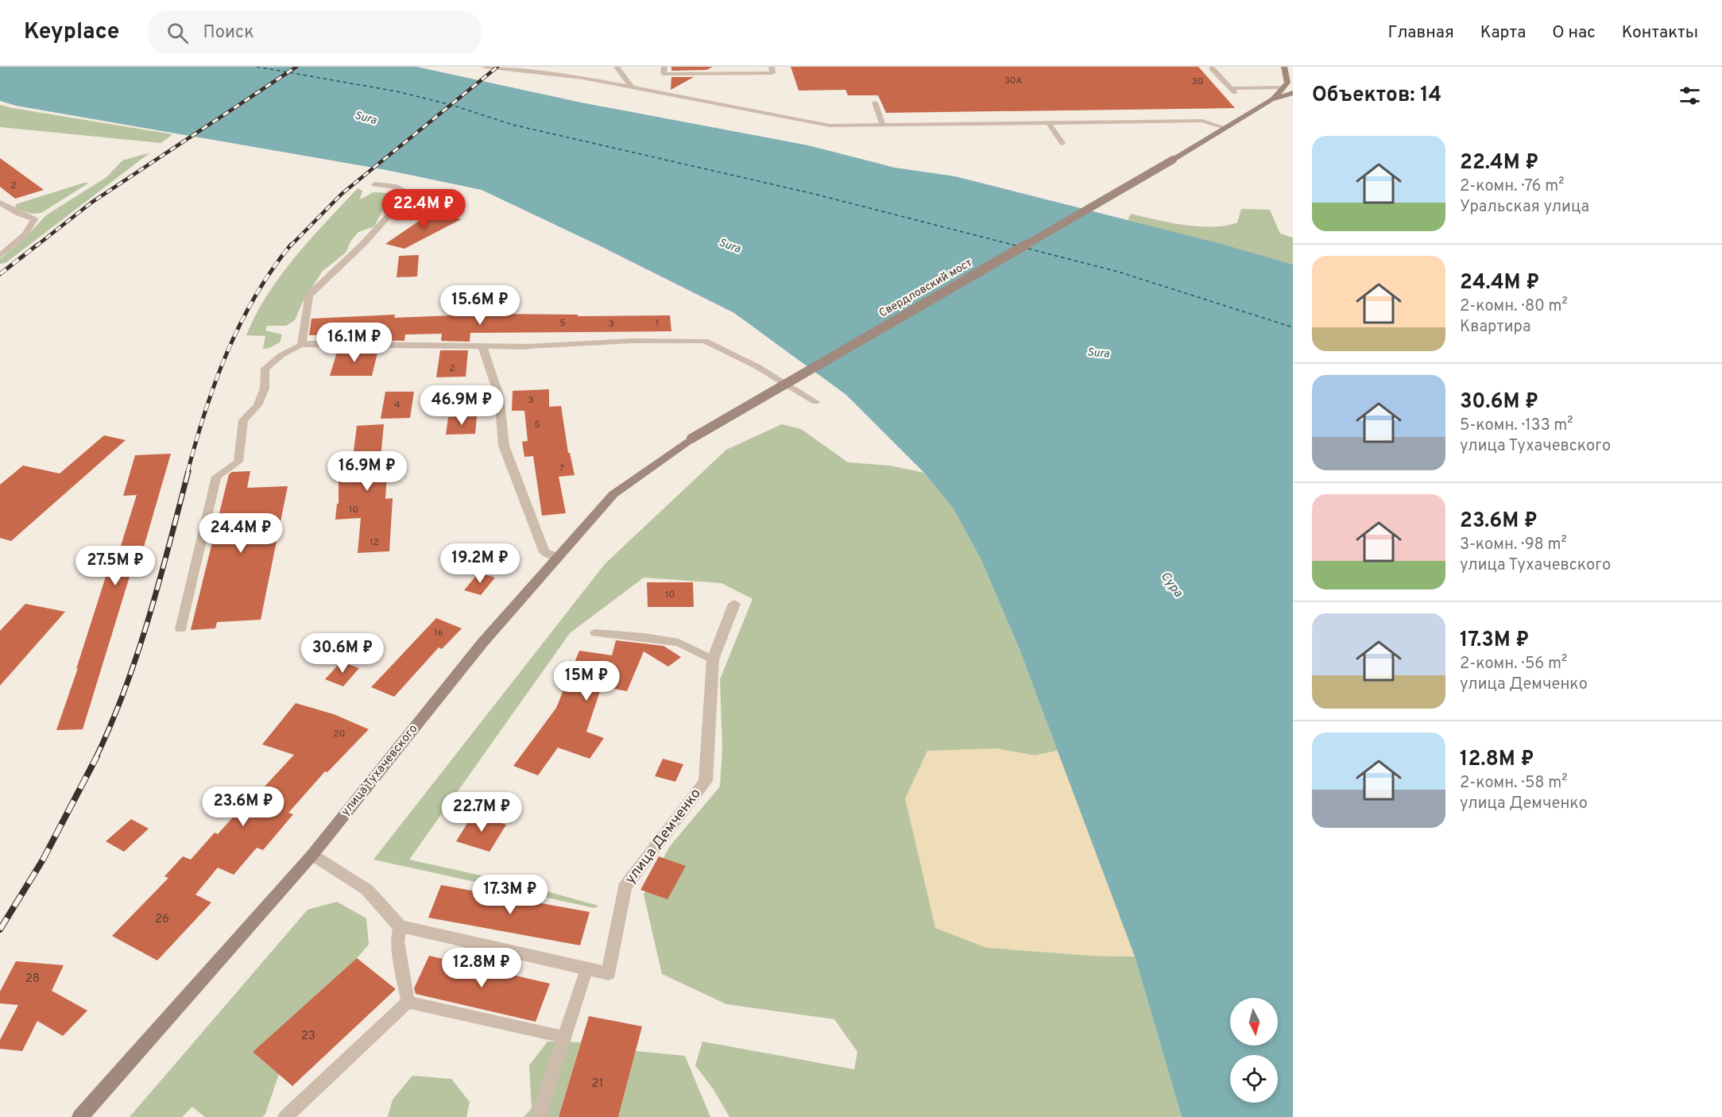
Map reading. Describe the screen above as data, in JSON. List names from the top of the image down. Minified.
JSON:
{"streets":{"main road":["Свердловский мост","улица Тухачевского"],"street":["улица Демченко"]},"crossings":[["Свердловский мост","улица Тухачевского"]],"water":["Sura","Сура"],"house_numbers":["30А","30","2","5","1","3","2","3","4","5","7","10","12","10","16","20","26","28","23","21"],"north":"bottom","page":{"header":"Keyplace","search":"Поиск","nav":["Главная","Карта","О нас","Контакты"],"heading":"Объектов: 14","list":[{"name":"22.4M ₽","note":"2-комн. · 76 m² · Уральская улица"},{"name":"24.4M ₽","note":"2-комн. · 80 m² · Квартира"},{"name":"30.6M ₽","note":"5-комн. · 133 m² · улица Тухачевского"},{"name":"23.6M ₽","note":"3-комн. · 98 m² · улица Тухачевского"},{"name":"17.3M ₽","note":"2-комн. · 56 m² · улица Демченко"},{"name":"12.8M ₽","note":"2-комн. · 58 m² · улица Демченко"}],"price":["22.4M ₽","15.6M ₽","16.1M ₽","46.9M ₽","16.9M ₽","24.4M ₽","19.2M ₽","27.5M ₽","30.6M ₽","15M ₽","23.6M ₽","22.7M ₽","17.3M ₽","12.8M ₽"]}}
